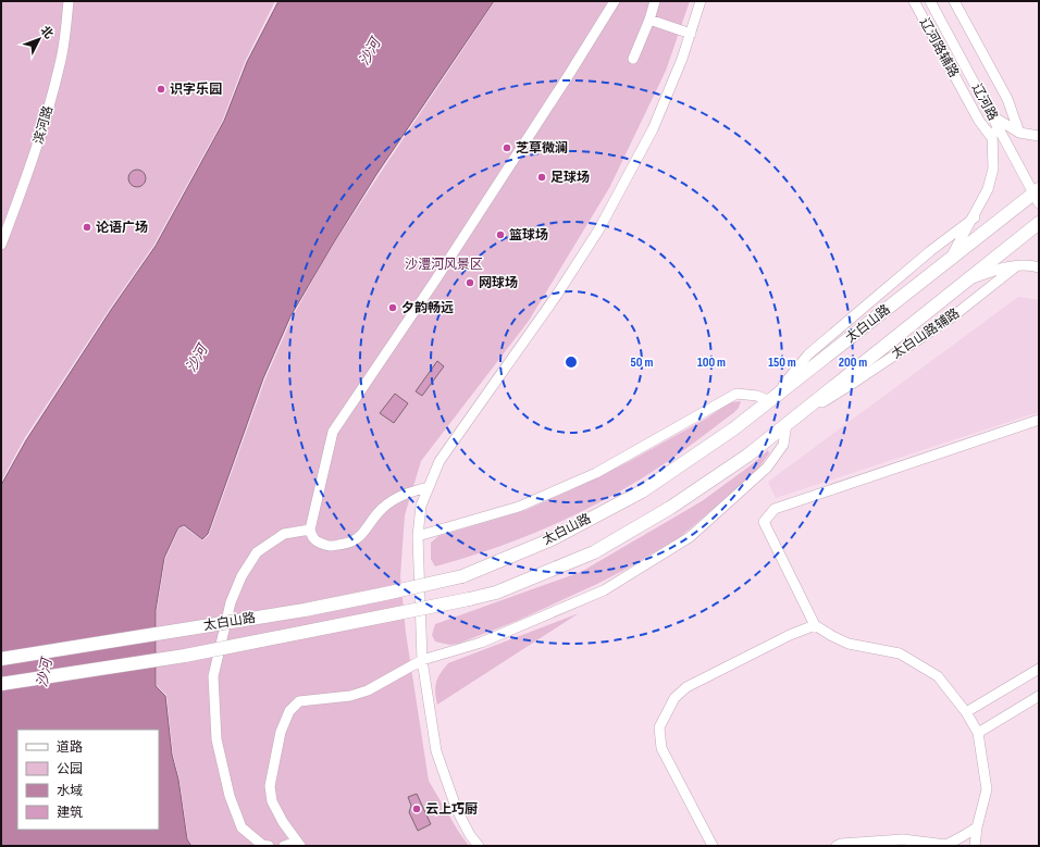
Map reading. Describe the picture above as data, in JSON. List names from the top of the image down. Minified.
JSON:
{"streets":{"main road":["太白山路"],"street":["辽河路辅路","辽河路","滨河路","太白山路辅路"]},"crossings":[["辽河路","太白山路"],["太白山路","太白山路辅路"]],"water":["沙河"],"parks":["沙澧河风景区"],"places":["识字乐园","芝草微澜","足球场","论语广场","篮球场","网球场","夕韵畅远","云上巧厨"],"legend":["道路","公园","水域","建筑"],"north":"top right","rings":["50 m","100 m","150 m","200 m"]}
